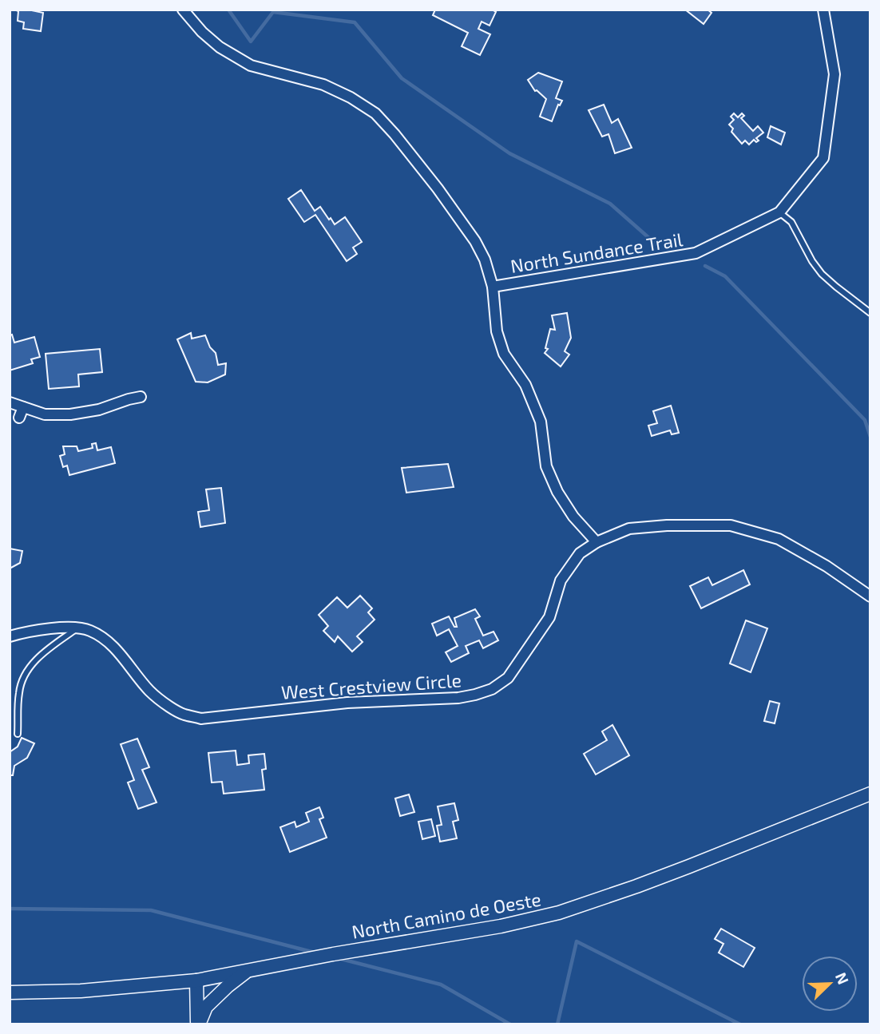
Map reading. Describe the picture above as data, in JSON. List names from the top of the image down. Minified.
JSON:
{"streets":{"street":["North Sundance Trail","West Crestview Circle","North Camino de Oeste"]},"north":"top right"}
